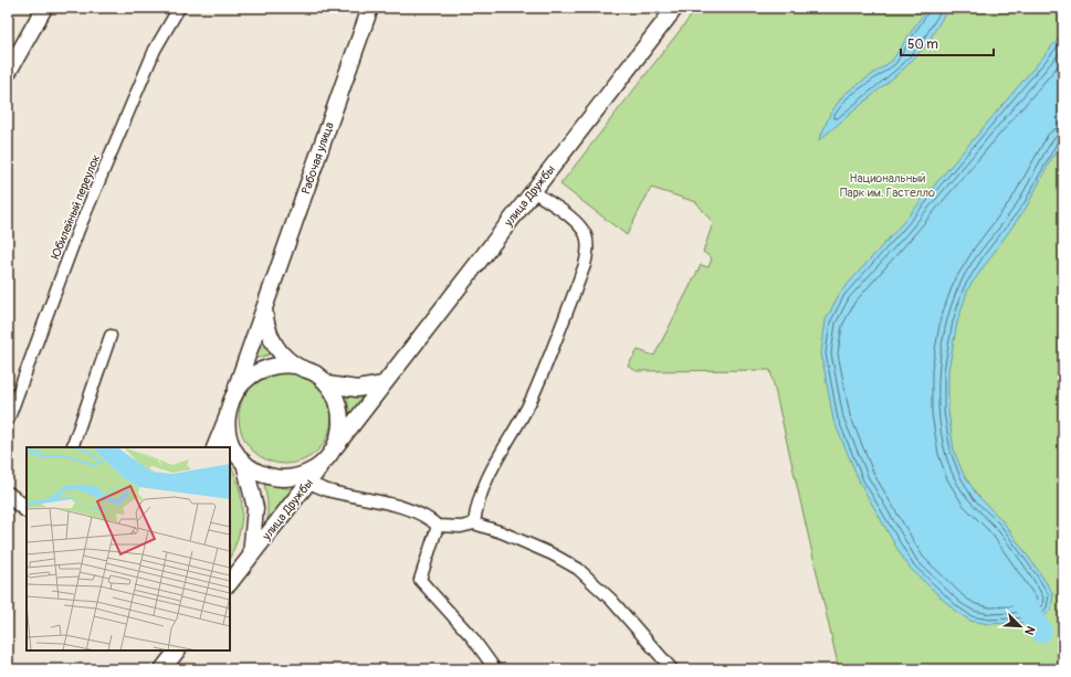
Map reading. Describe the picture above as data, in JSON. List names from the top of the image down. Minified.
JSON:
{"streets":{"main road":["Рабочая улица","улица Дружбы"],"street":["Юбилейный переулок"]},"crossings":[["Рабочая улица","улица Дружбы"]],"parks":["Национальный Парк им. Гастелло"],"scale_bar":"50 m","north":"bottom right"}
